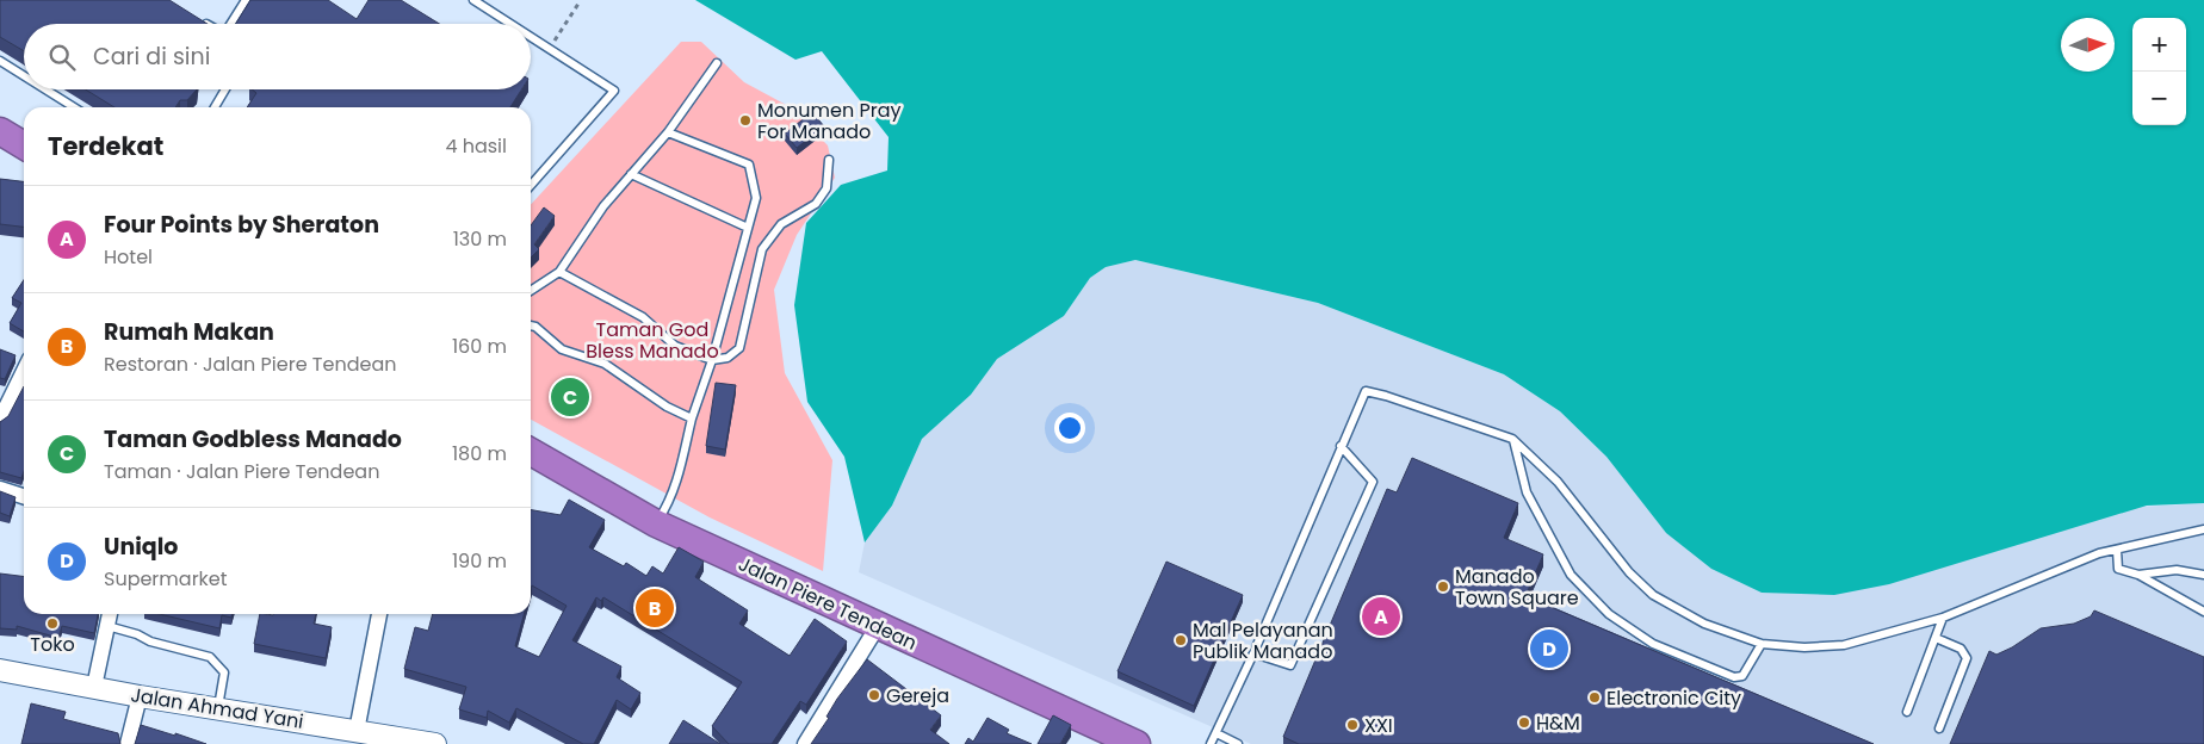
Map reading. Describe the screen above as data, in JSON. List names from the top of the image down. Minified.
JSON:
{"streets":{"highway":["Jalan Piere Tendean"],"main road":["Jalan Ahmad Yani"]},"parks":["Taman God Bless Manado"],"places":["Monumen Pray For Manado","Manado Town Square","Toko","Mal Pelayanan Publik Manado","Gereja","Electronic City","H&M","XXI"],"north":"right","page":{"map_buttons":["+","−"],"search":"Cari di sini","heading":["Terdekat","4 hasil"],"list":[{"mark":"A","name":"Four Points by Sheraton","note":"Hotel","value":"130 m"},{"mark":"B","name":"Rumah Makan","note":"Restoran · Jalan Piere Tendean","value":"160 m"},{"mark":"C","name":"Taman Godbless Manado","note":"Taman · Jalan Piere Tendean","value":"180 m"},{"mark":"D","name":"Uniqlo","note":"Supermarket","value":"190 m"}],"pins":["C","B","A","D"]}}
